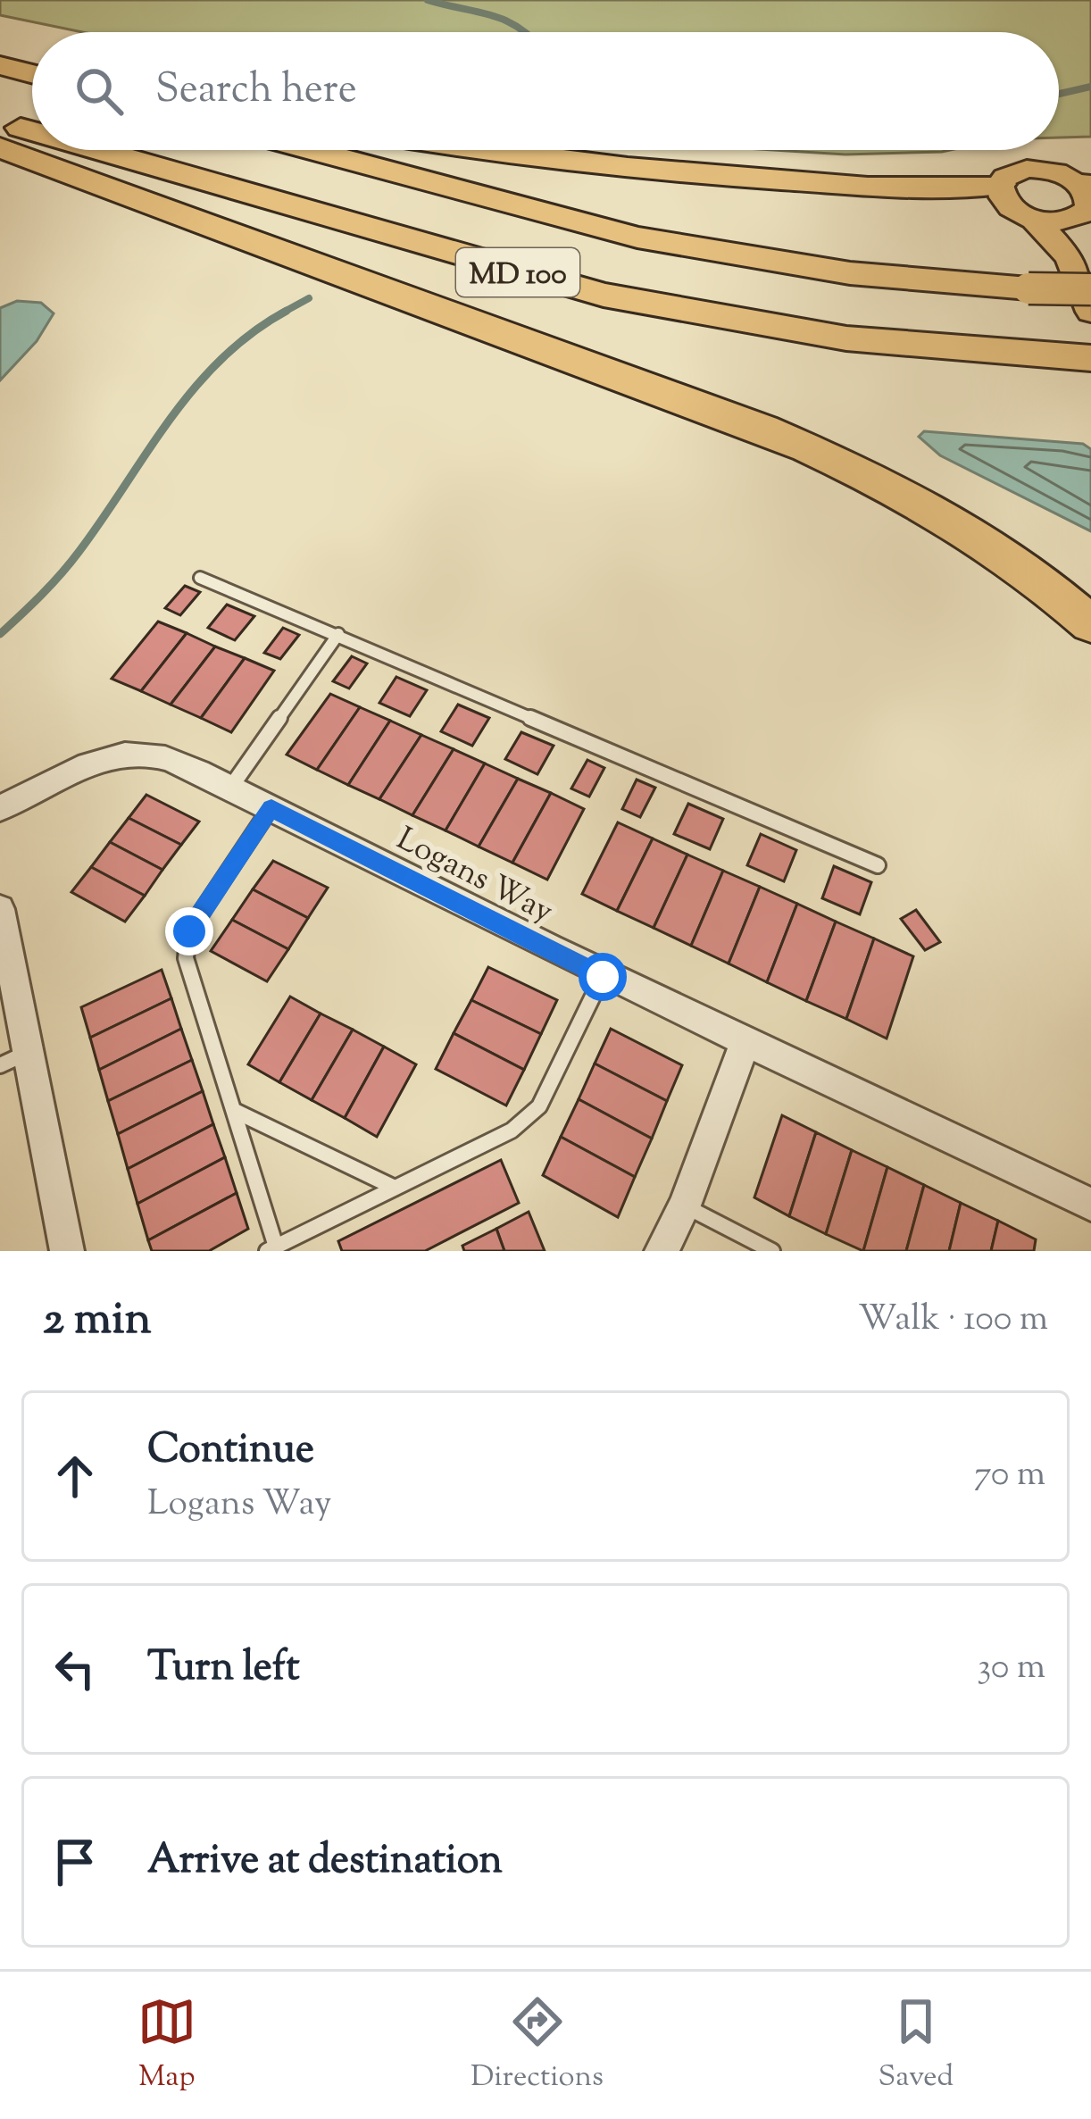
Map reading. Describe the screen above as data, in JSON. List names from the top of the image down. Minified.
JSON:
{"streets":{"highway":["MD 100"],"street":["Logans Way"]},"page":{"search":"Search here","heading":["2 min","Walk · 100 m"],"list":[["Continue","Logans Way","70 m"],["Turn left","30 m"],"Arrive at destination"],"nav":["Map","Directions","Saved"]}}
